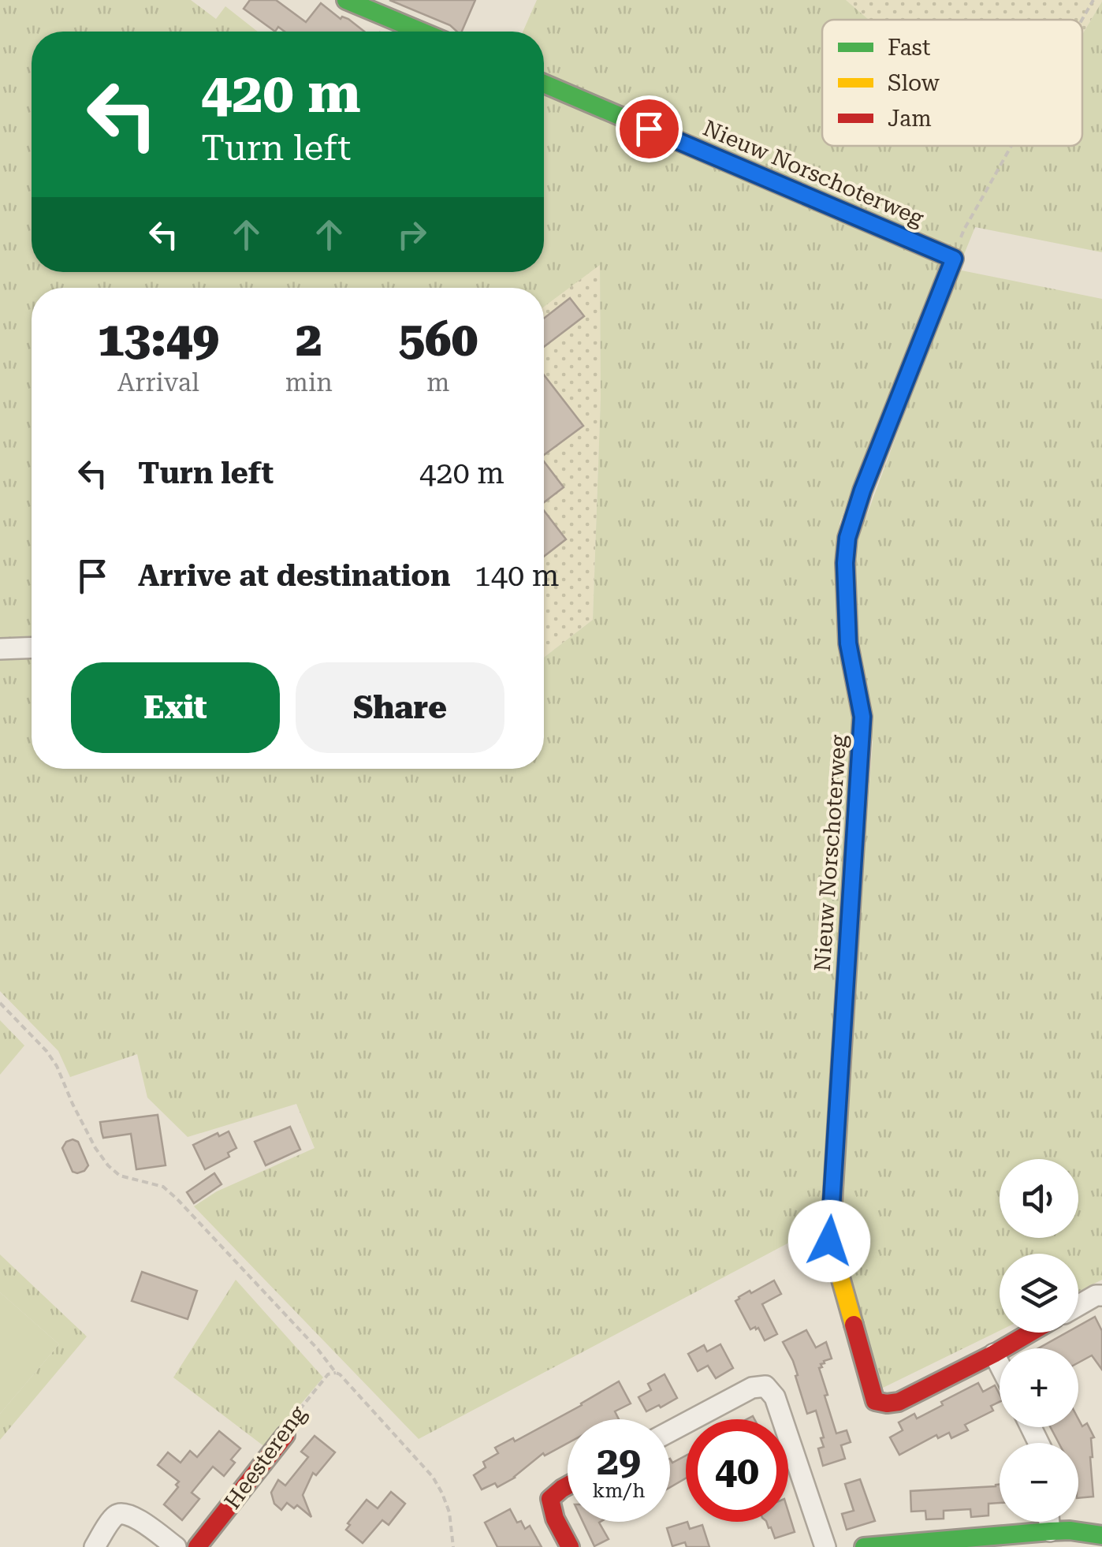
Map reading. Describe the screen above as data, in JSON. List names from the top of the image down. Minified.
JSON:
{"streets":{"street":["Nieuw Norschoterweg","Heestereng"]},"legend":["Fast","Slow","Jam"],"page":{"turn":["420 m","Turn left"],"eta":["13:49","Arrival","2","min","560","m"],"list":[{"name":"Turn left","value":"420 m"},{"name":"Arrive at destination","value":"140 m"}],"buttons":["Exit","Share"],"map_buttons":["+","−"],"speed":"29 km/h","limit":"40"}}
